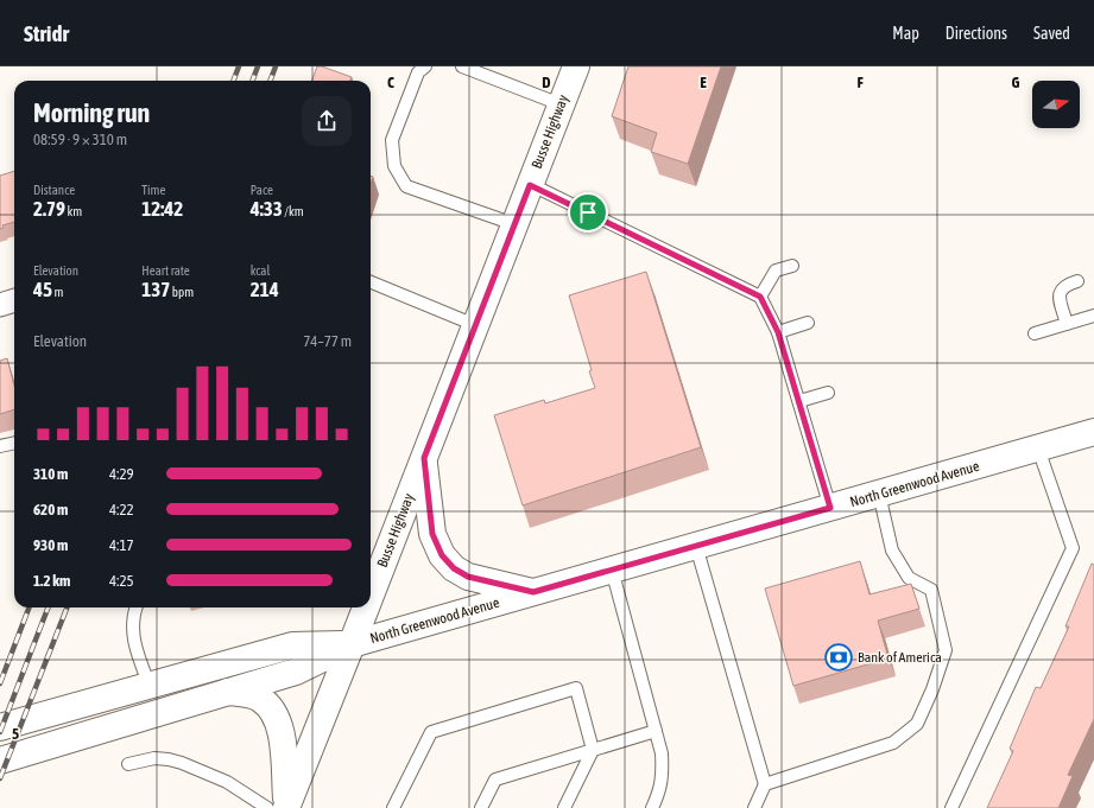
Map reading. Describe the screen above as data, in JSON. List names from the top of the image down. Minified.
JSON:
{"streets":{"street":["Busse Highway","North Greenwood Avenue"]},"crossings":[["Busse Highway","North Greenwood Avenue"]],"places":{"bank":["Bank of America"]},"north":"right","page":{"header":"Stridr","nav":["Map","Directions","Saved"],"heading":["Morning run","08:59 · 9 × 310 m"],"stats":[["Distance","2.79 km"],["Time","12:42"],["Pace","4:33 /km"],["Elevation","45 m"],["Heart rate","137 bpm"],["kcal","214"]],"chart":["Elevation","74–77 m"],"list":[{"name":"310 m","note":"4:29"},{"name":"620 m","note":"4:22"},{"name":"930 m","note":"4:17"},{"name":"1.2 km","note":"4:25"}]},"grid":{"columns":["C","D","E","F","G"],"rows":["5"]}}
